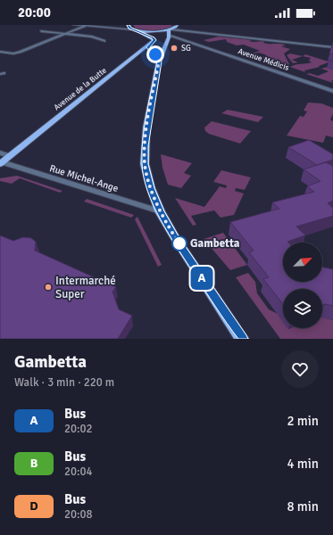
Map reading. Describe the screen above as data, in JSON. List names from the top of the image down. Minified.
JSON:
{"streets":{"main road":["Avenue de la Butte"],"street":["Avenue Médicis","Rue Michel-Ange"]},"crossings":[["Avenue de la Butte","Rue Michel-Ange"]],"places":["SG","Gambetta","Intermarché Super"],"lines":["bus line A"],"north":"top right","page":{"status":"20:00","on_map":"A","heading":["Gambetta","Walk · 3 min · 220 m"],"list":[{"mark":"A","name":"Bus","note":"20:02","value":"2 min"},{"mark":"B","name":"Bus","note":"20:04","value":"4 min"},{"mark":"D","name":"Bus","note":"20:08","value":"8 min"}]}}
